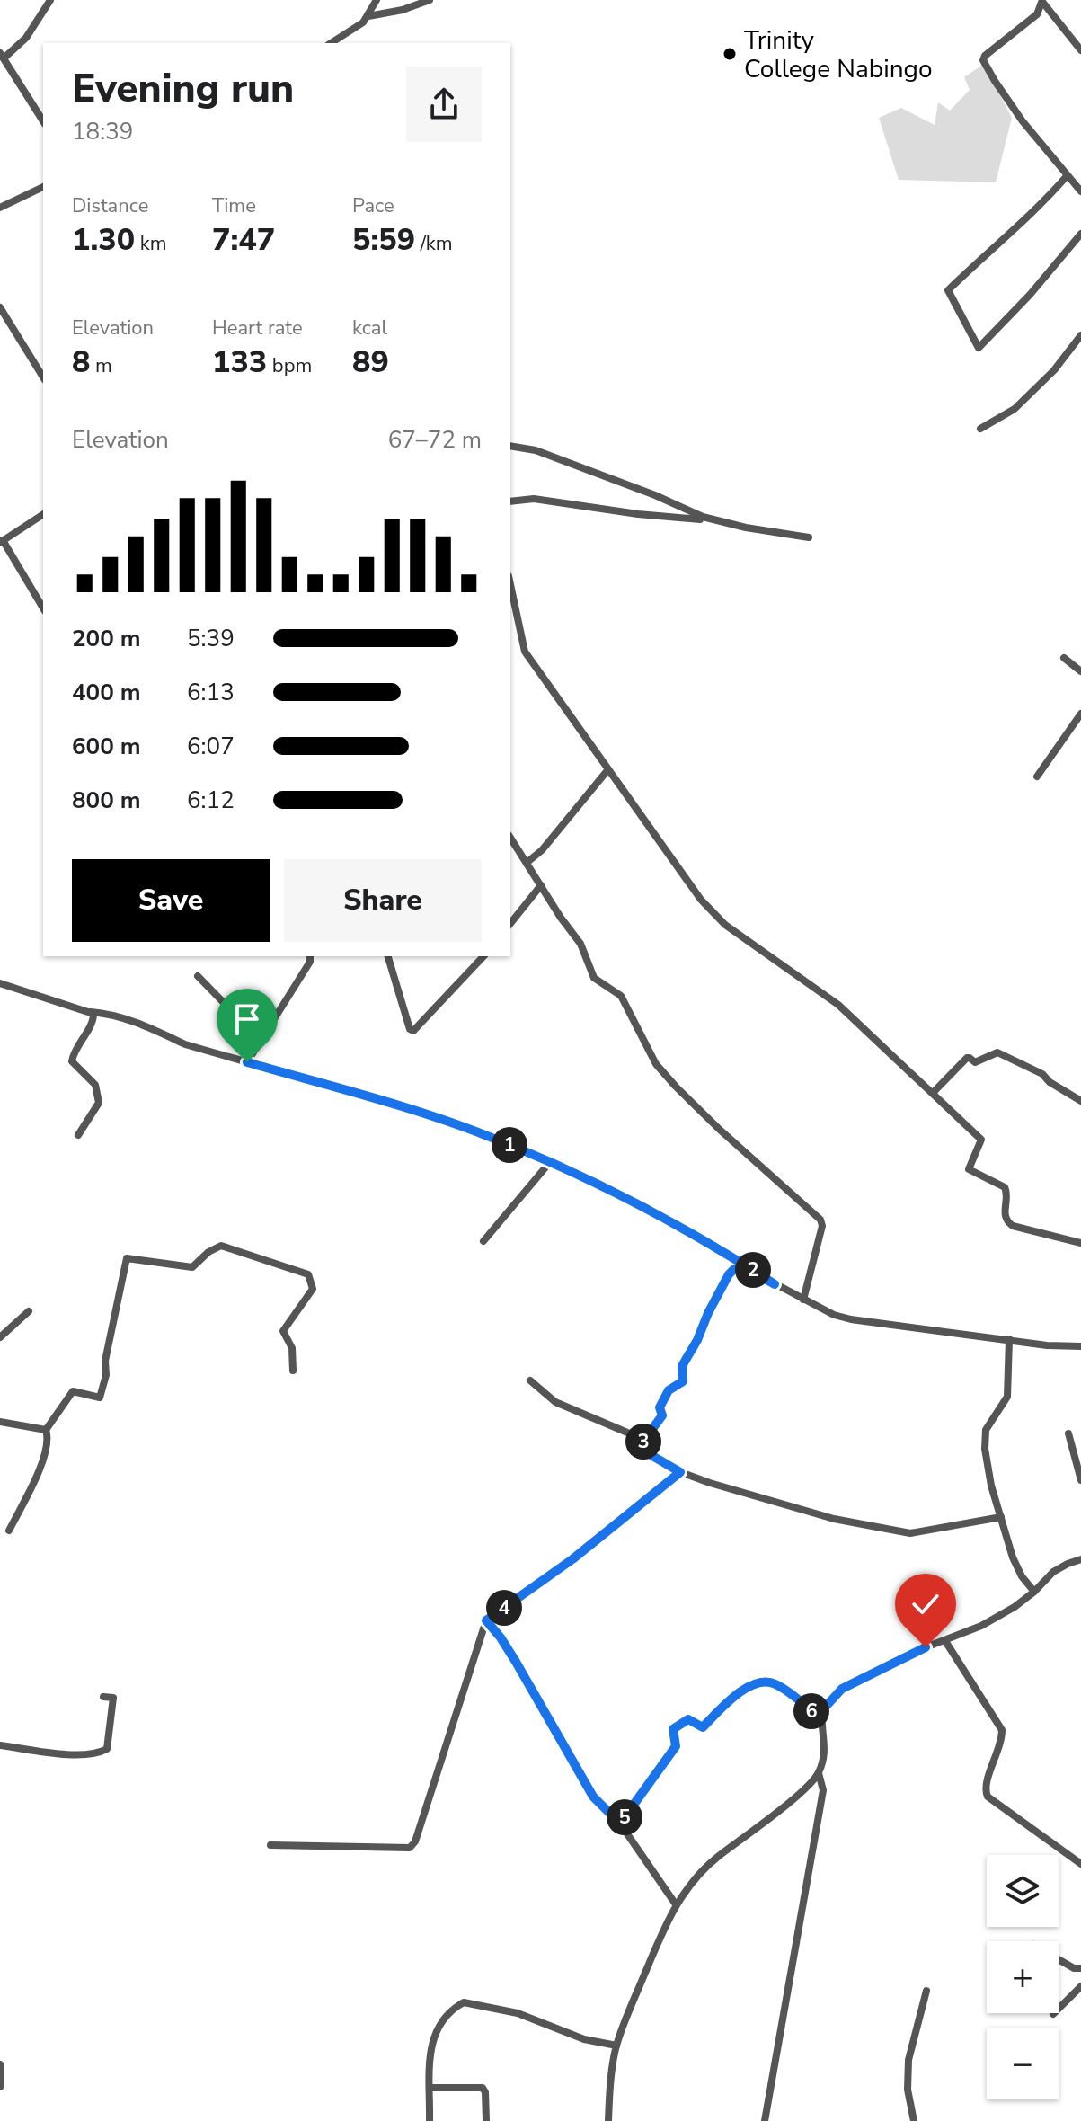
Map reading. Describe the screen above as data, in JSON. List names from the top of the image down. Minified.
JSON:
{"places":["Trinity College Nabingo"],"page":{"heading":["Evening run","18:39"],"stats":[["Distance","1.30 km"],["Time","7:47"],["Pace","5:59 /km"],["Elevation","8 m"],["Heart rate","133 bpm"],["kcal","89"]],"chart":["Elevation","67–72 m"],"list":[{"name":"200 m","note":"5:39"},{"name":"400 m","note":"6:13"},{"name":"600 m","note":"6:07"},{"name":"800 m","note":"6:12"}],"buttons":["Save","Share"],"pins":["1","2","3","4","6","5"],"map_buttons":["+","−"]}}
